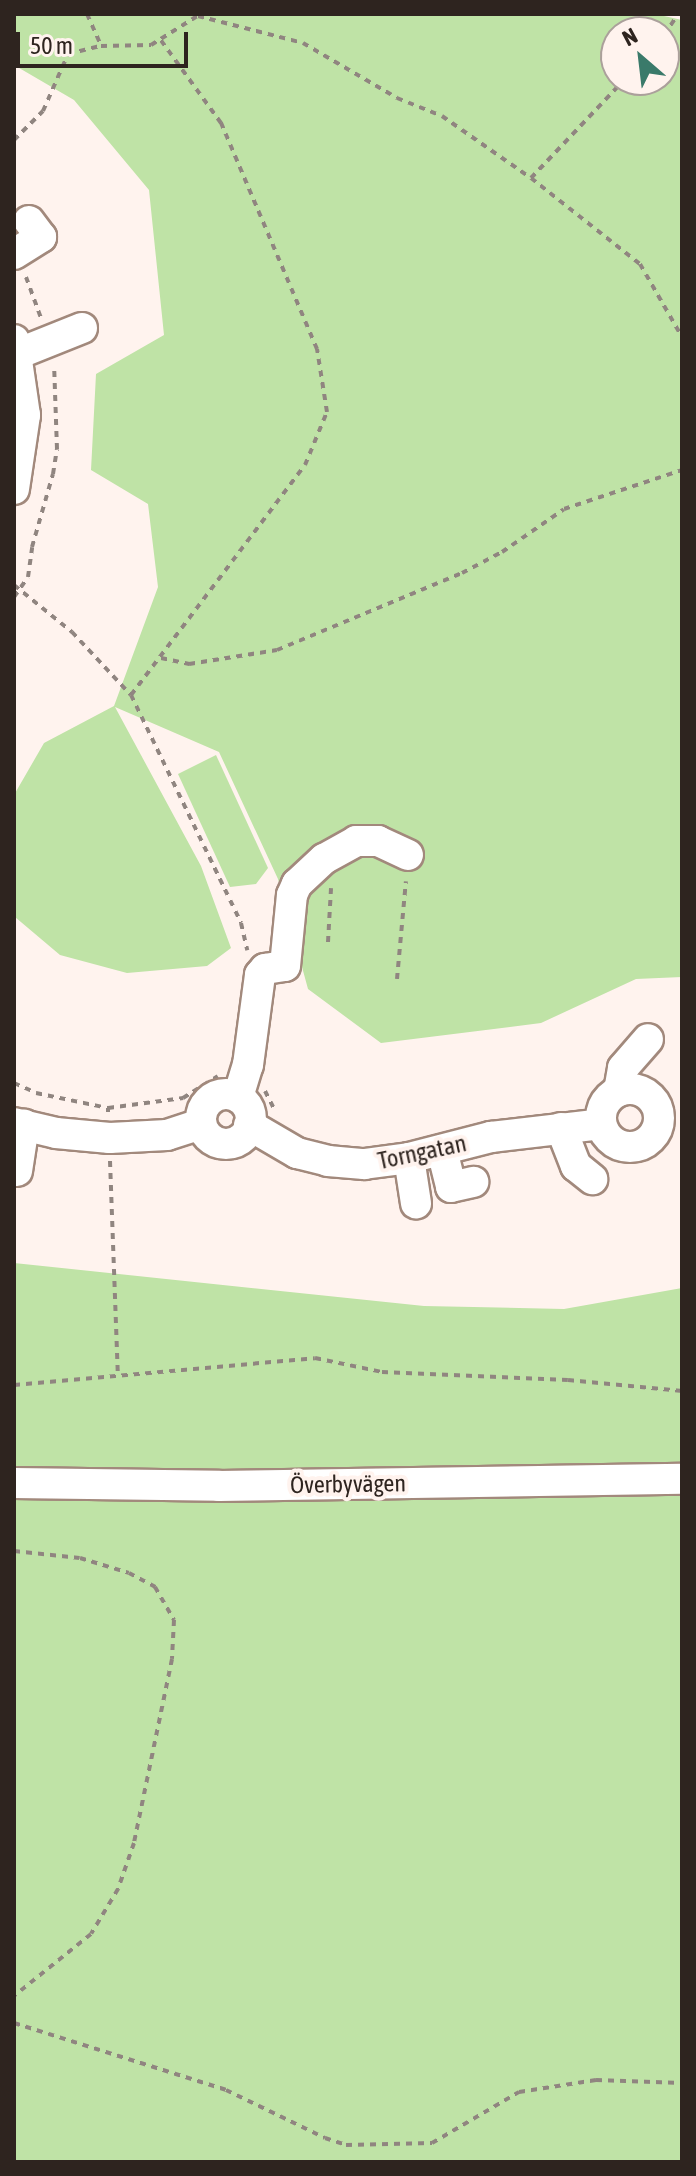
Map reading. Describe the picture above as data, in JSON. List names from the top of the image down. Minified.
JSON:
{"streets":{"street":["Torngatan","Överbyvägen"]},"scale_bar":"50 m","north":"top left"}
